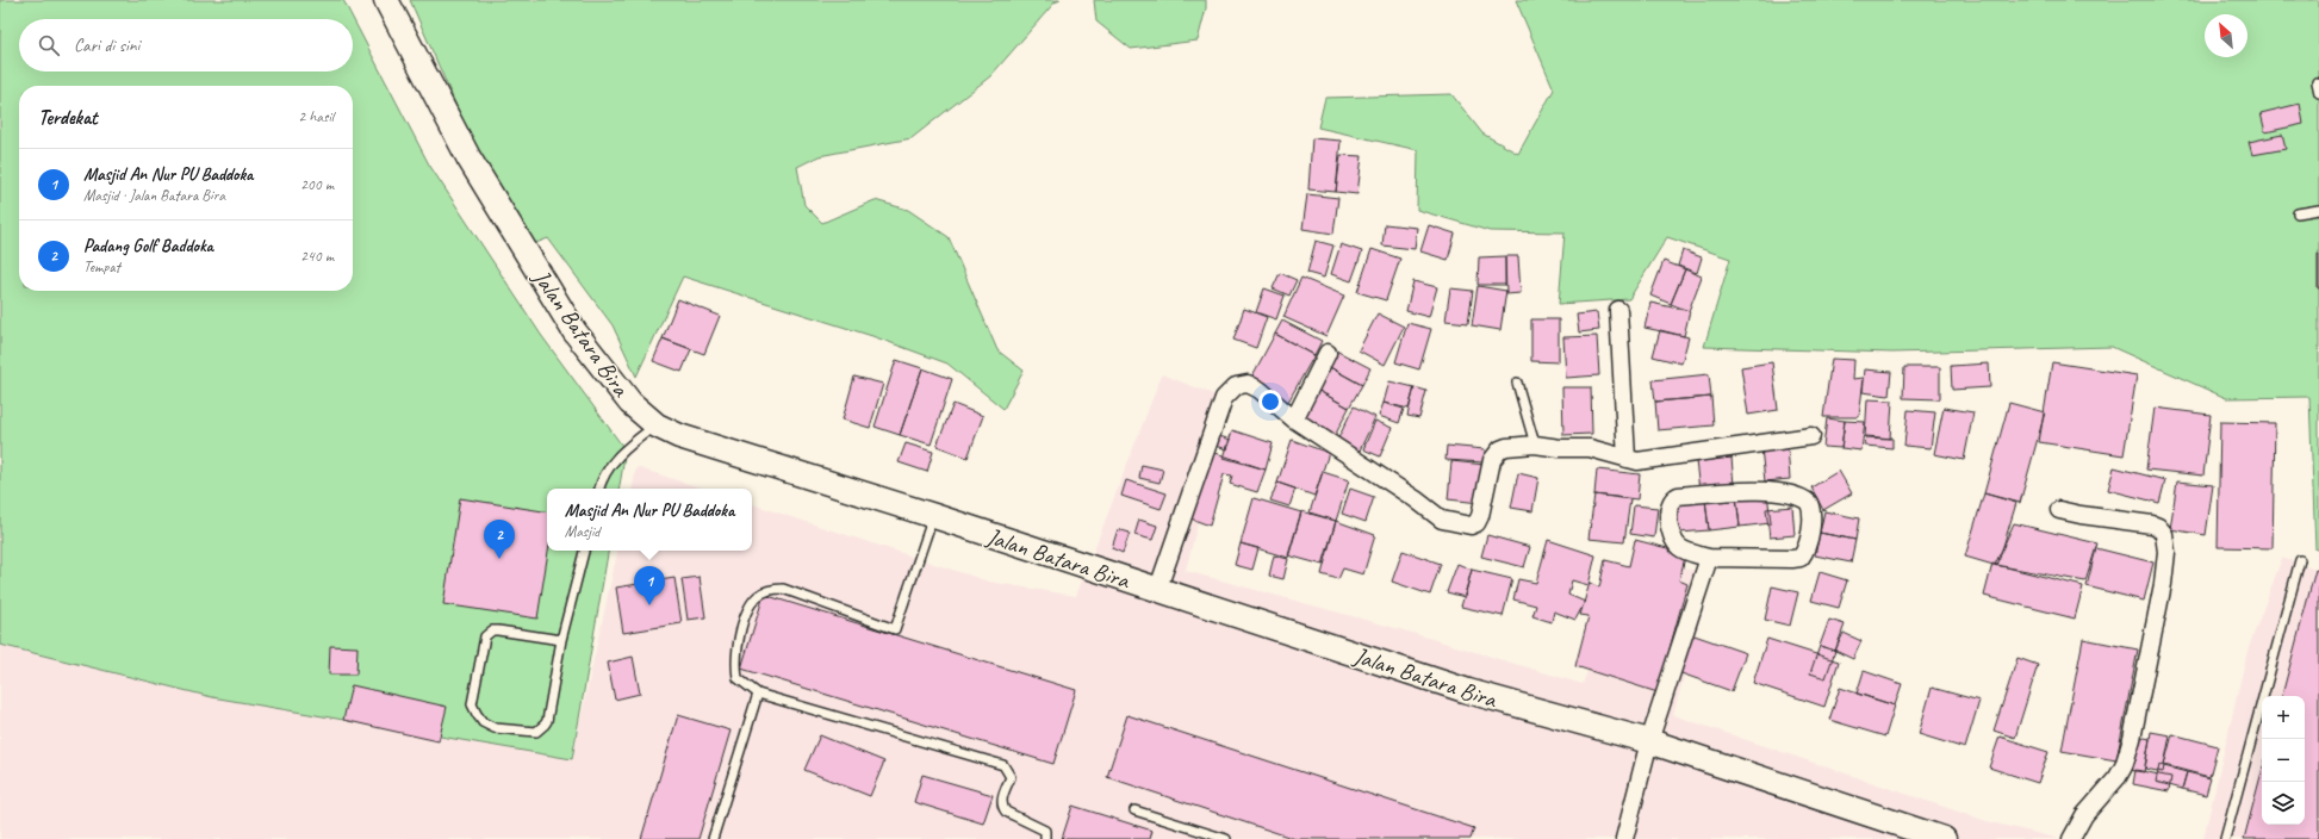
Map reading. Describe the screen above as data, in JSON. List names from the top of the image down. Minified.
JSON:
{"streets":{"street":["Jalan Batara Bira"]},"north":"top left","page":{"search":"Cari di sini","heading":["Terdekat","2 hasil"],"list":[{"mark":"1","name":"Masjid An Nur PU Baddoka","note":"Masjid · Jalan Batara Bira","value":"200 m"},{"mark":"2","name":"Padang Golf Baddoka","note":"Tempat","value":"240 m"}],"popup":["Masjid An Nur PU Baddoka","Masjid"],"pins":["2","1"],"map_buttons":["+","−"]}}
